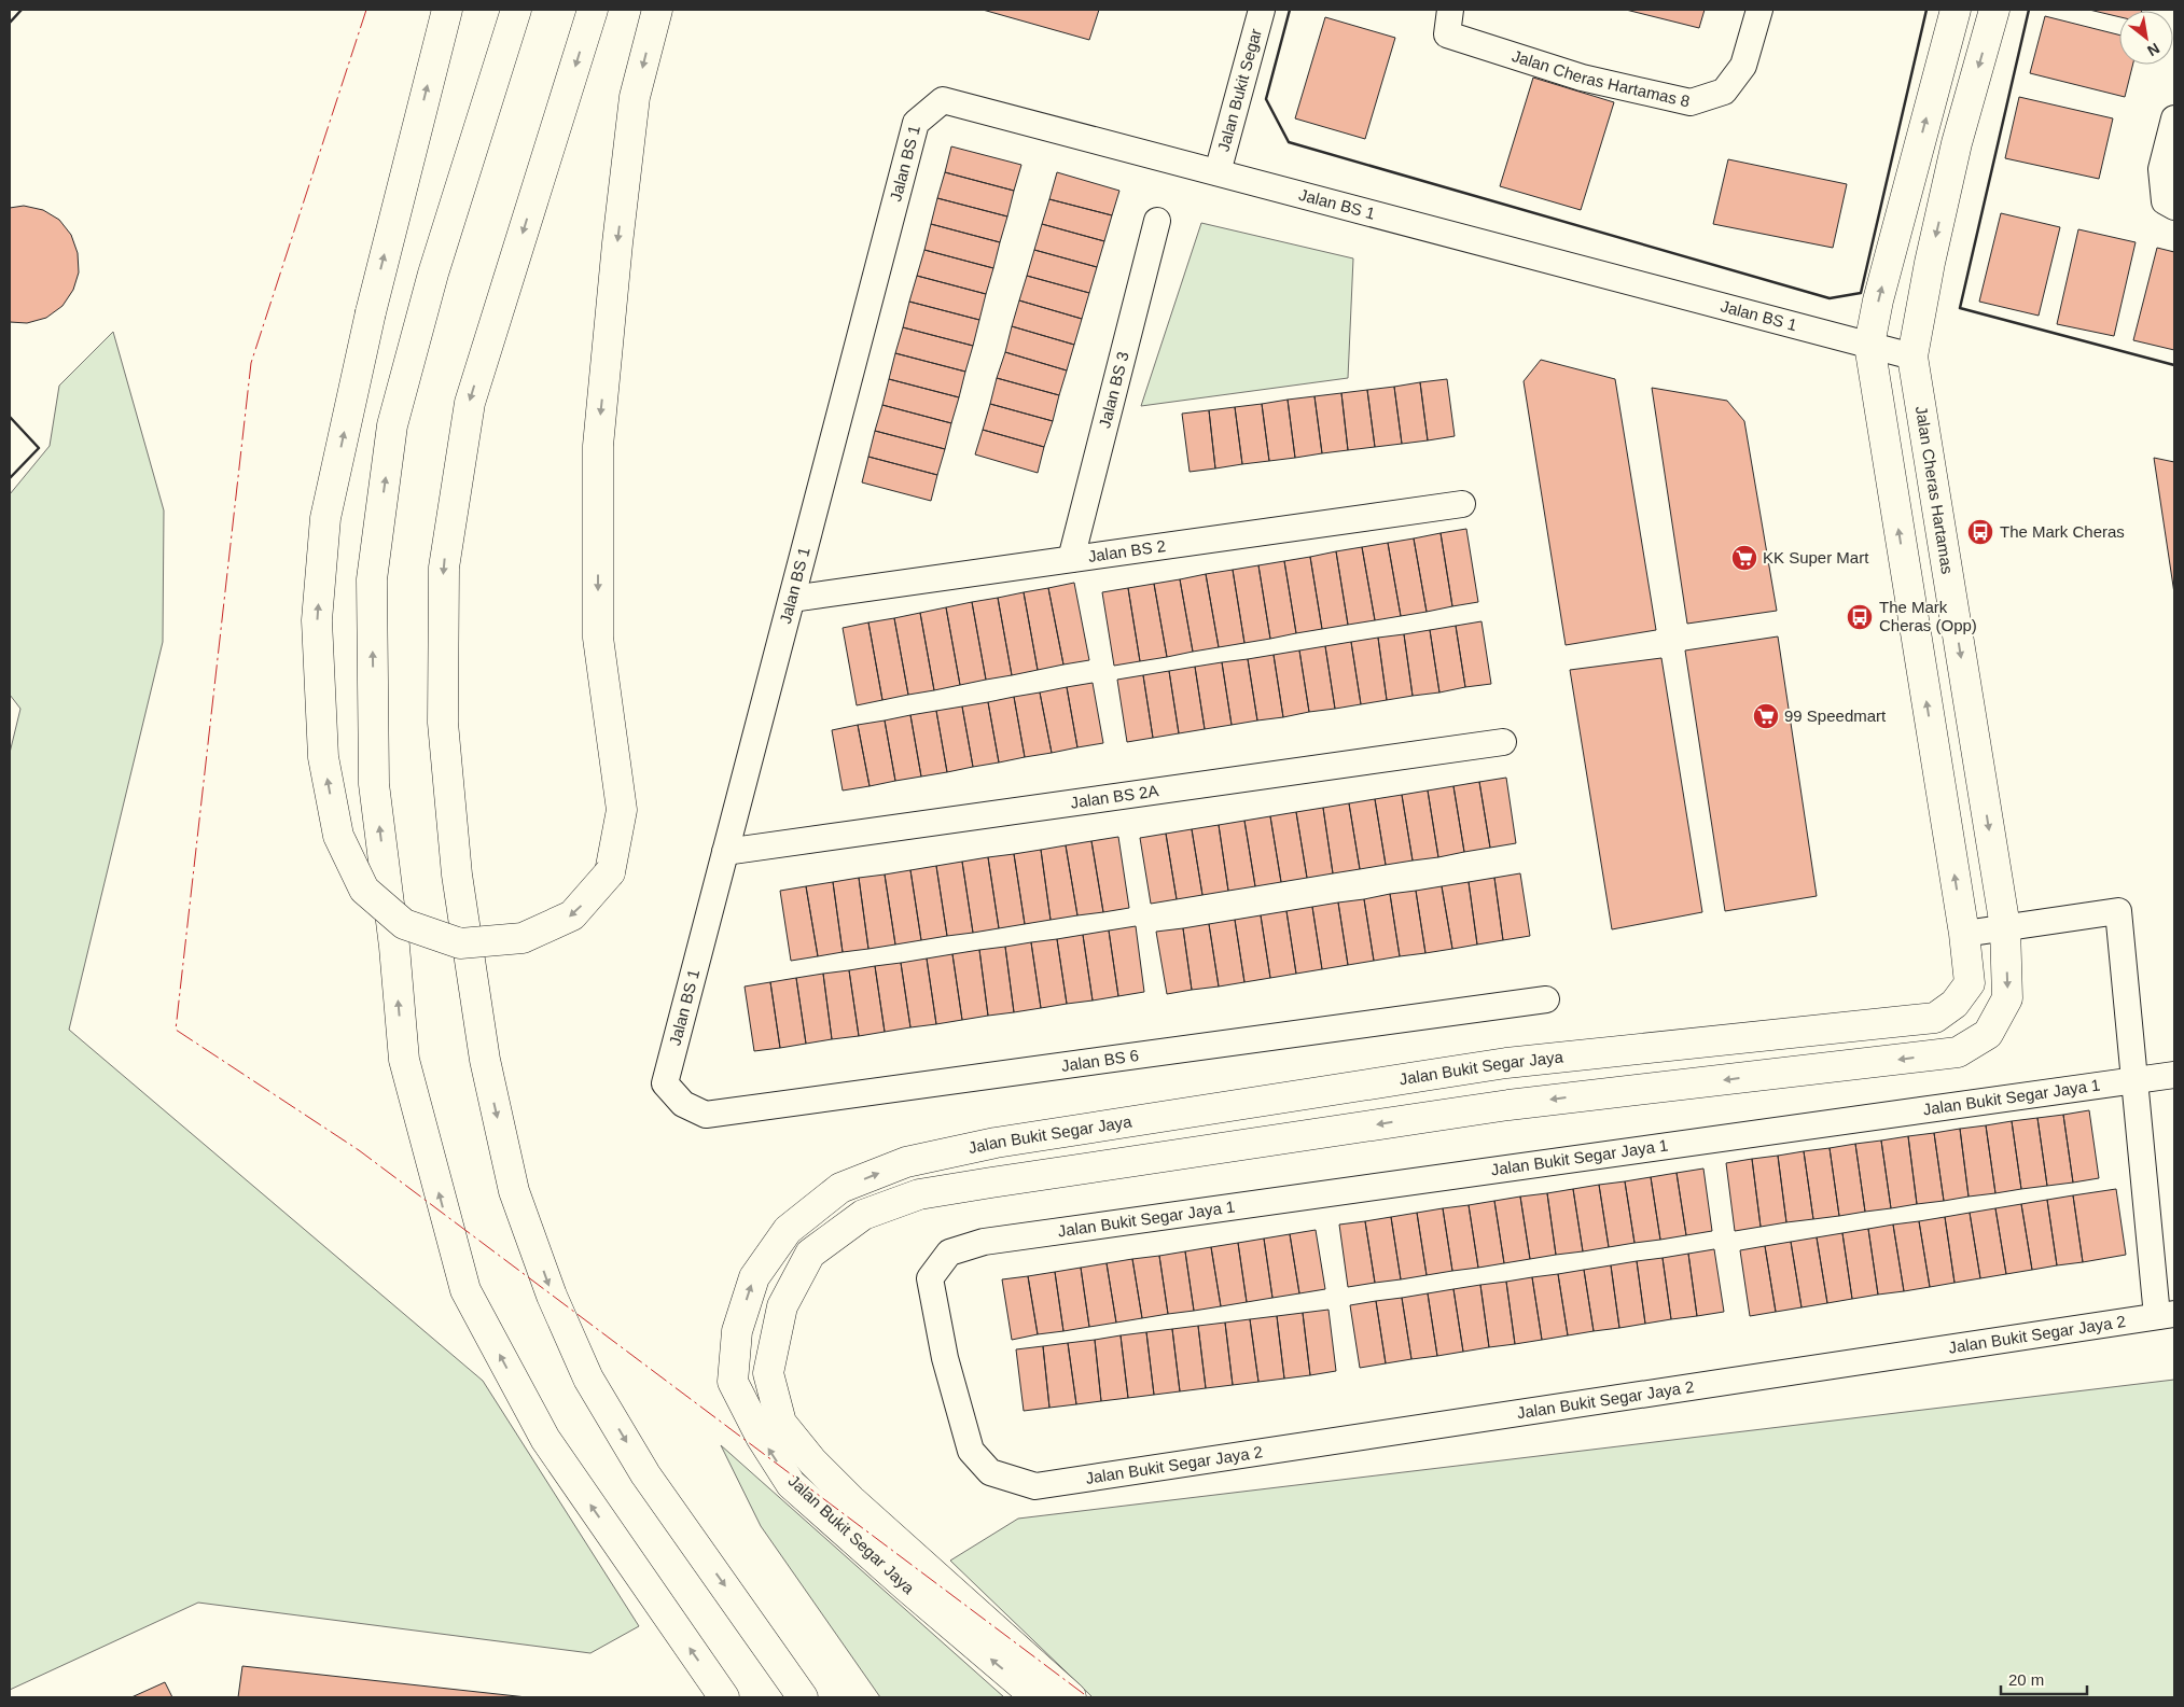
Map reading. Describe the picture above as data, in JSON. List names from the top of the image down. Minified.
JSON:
{"streets":{"main road":["Jalan Cheras Hartamas","Jalan Bukit Segar Jaya"],"street":["Jalan Cheras Hartamas 8","Jalan Bukit Segar","Jalan BS 1","Jalan BS 3","Jalan BS 2","Jalan BS 2A","Jalan BS 6","Jalan Bukit Segar Jaya 1","Jalan Bukit Segar Jaya 2"]},"crossings":[["Jalan Bukit Segar","Jalan BS 1"],["Jalan BS 1","Jalan Cheras Hartamas"],["Jalan BS 1","Jalan BS 2"],["Jalan BS 1","Jalan BS 2A"],["Jalan BS 1","Jalan BS 6"],["Jalan BS 3","Jalan BS 2"],["Jalan Cheras Hartamas","Jalan Bukit Segar Jaya"],["Jalan Bukit Segar Jaya 1","Jalan Bukit Segar Jaya 2"]],"places":{"bus stop":["The Mark Cheras","The Mark Cheras (Opp)"],"supermarket":["KK Super Mart","99 Speedmart"]},"scale_bar":"20 m","north":"bottom right"}
